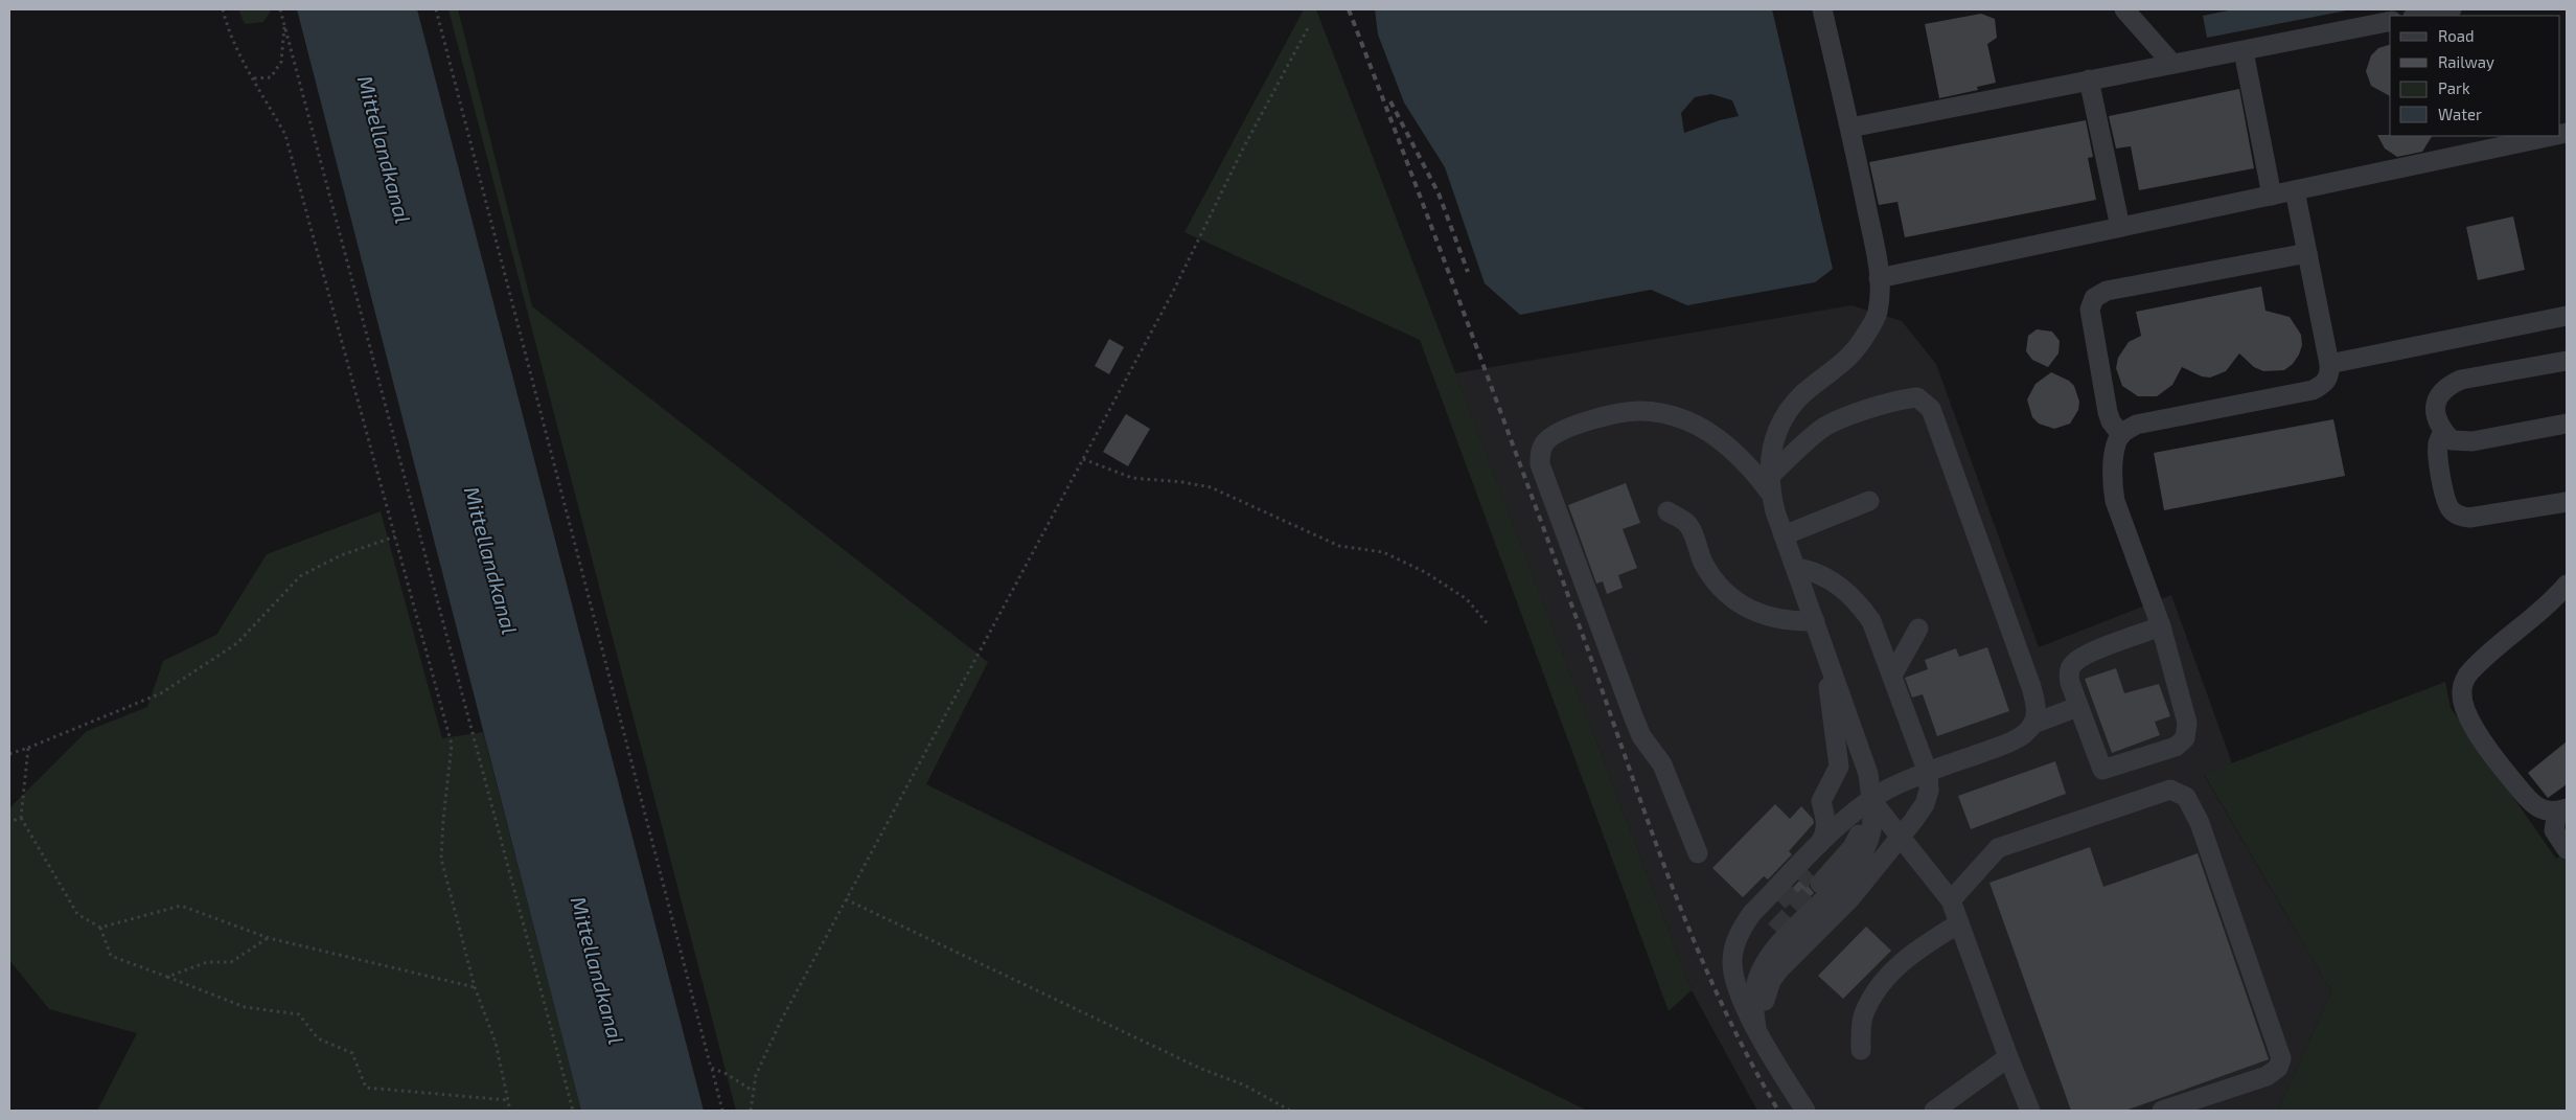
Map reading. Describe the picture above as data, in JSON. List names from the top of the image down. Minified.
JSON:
{"water":["Mittellandkanal"],"legend":["Road","Railway","Park","Water"]}
